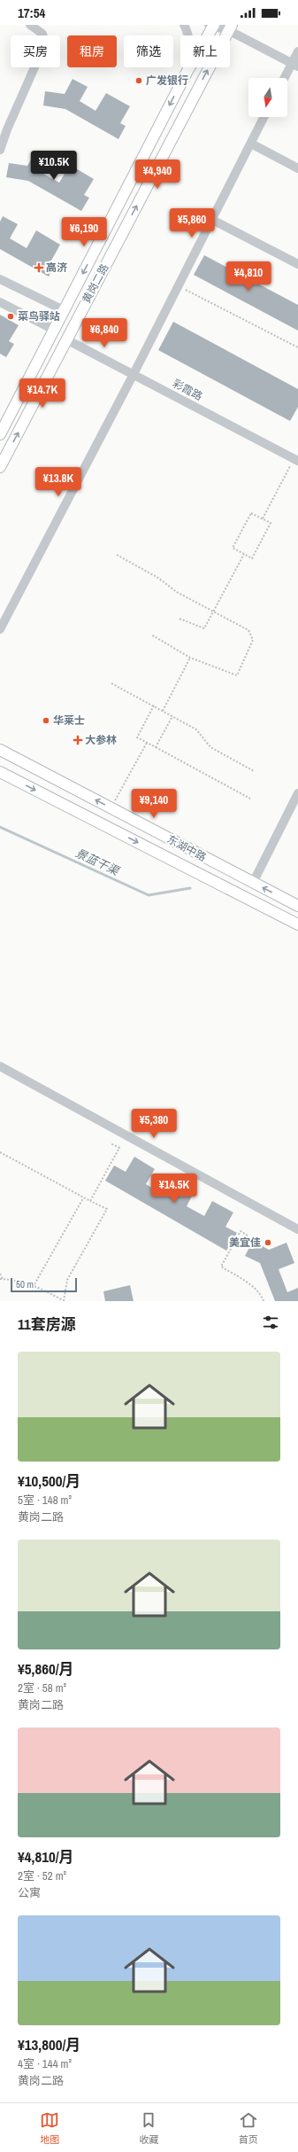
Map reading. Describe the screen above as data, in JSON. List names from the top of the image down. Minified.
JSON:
{"streets":{"main road":["黄岗二路","东湖中路"],"street":["彩霞路"]},"crossings":[["黄岗二路","彩霞路"]],"water":["景蓝干渠"],"places":{"other":["广发银行","菜鸟驿站","华莱士","美宜佳"],"health":["高济","大参林"]},"scale_bar":"50 m","north":"bottom","page":{"status":"17:54","chip":["买房","租房","筛选","新上"],"price":["¥10.5K","¥4,940","¥5,860","¥6,190","¥4,810","¥6,840","¥14.7K","¥13.8K","¥9,140","¥5,380","¥14.5K"],"scale":"50 m","heading":"11套房源","list":[{"name":"¥10,500/月","note":"5室 · 148 m² · 黄岗二路"},{"name":"¥5,860/月","note":"2室 · 58 m² · 黄岗二路"},{"name":"¥4,810/月","note":"2室 · 52 m² · 公寓"},{"name":"¥13,800/月","note":"4室 · 144 m² · 黄岗二路"}],"tabs":["地图","收藏","首页"]}}
